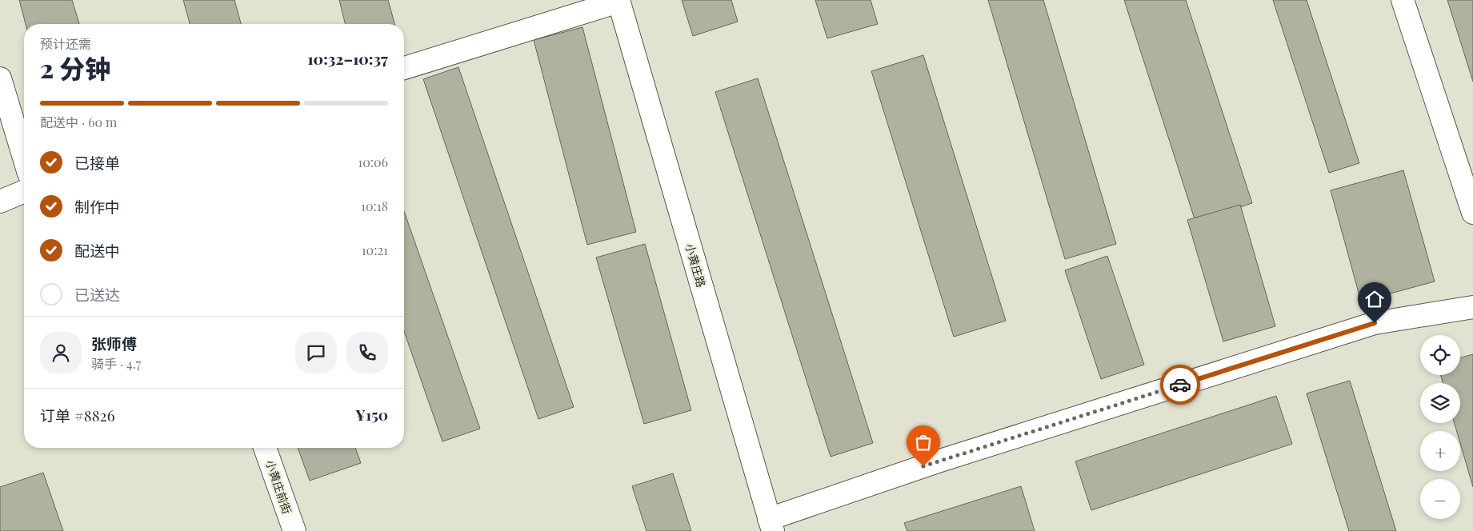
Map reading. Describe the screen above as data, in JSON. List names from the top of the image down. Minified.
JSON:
{"streets":{"street":["小黄庄路","小黄庄前街"]},"page":{"heading":["2 分钟","预计还需","10:32–10:37"],"panel":["张师傅","骑手 · 4.7","订单 #8826","¥150"],"bar":"配送中 · 60 m","list":[["已接单","10:06"],["制作中","10:18"],["配送中","10:21"],"已送达"],"map_buttons":["+","−"]}}
